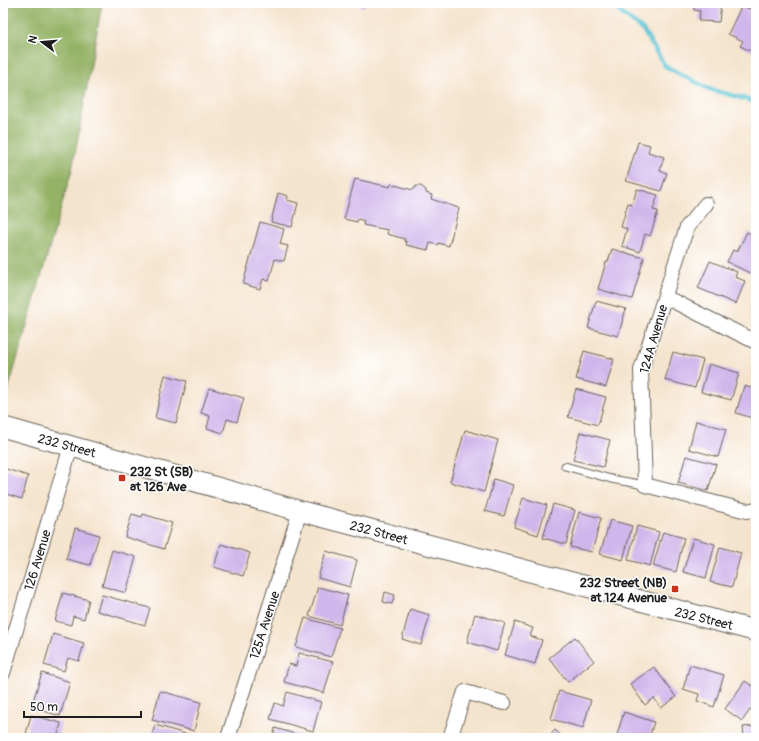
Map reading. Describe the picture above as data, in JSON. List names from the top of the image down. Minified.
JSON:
{"streets":{"main road":["232 Street"],"street":["124A Avenue","126 Avenue","125A Avenue"]},"crossings":[["232 Street","126 Avenue"],["232 Street","125A Avenue"]],"places":{"transit":["232 St (SB) at 126 Ave","232 Street (NB) at 124 Avenue"]},"scale_bar":"50 m","north":"left"}
